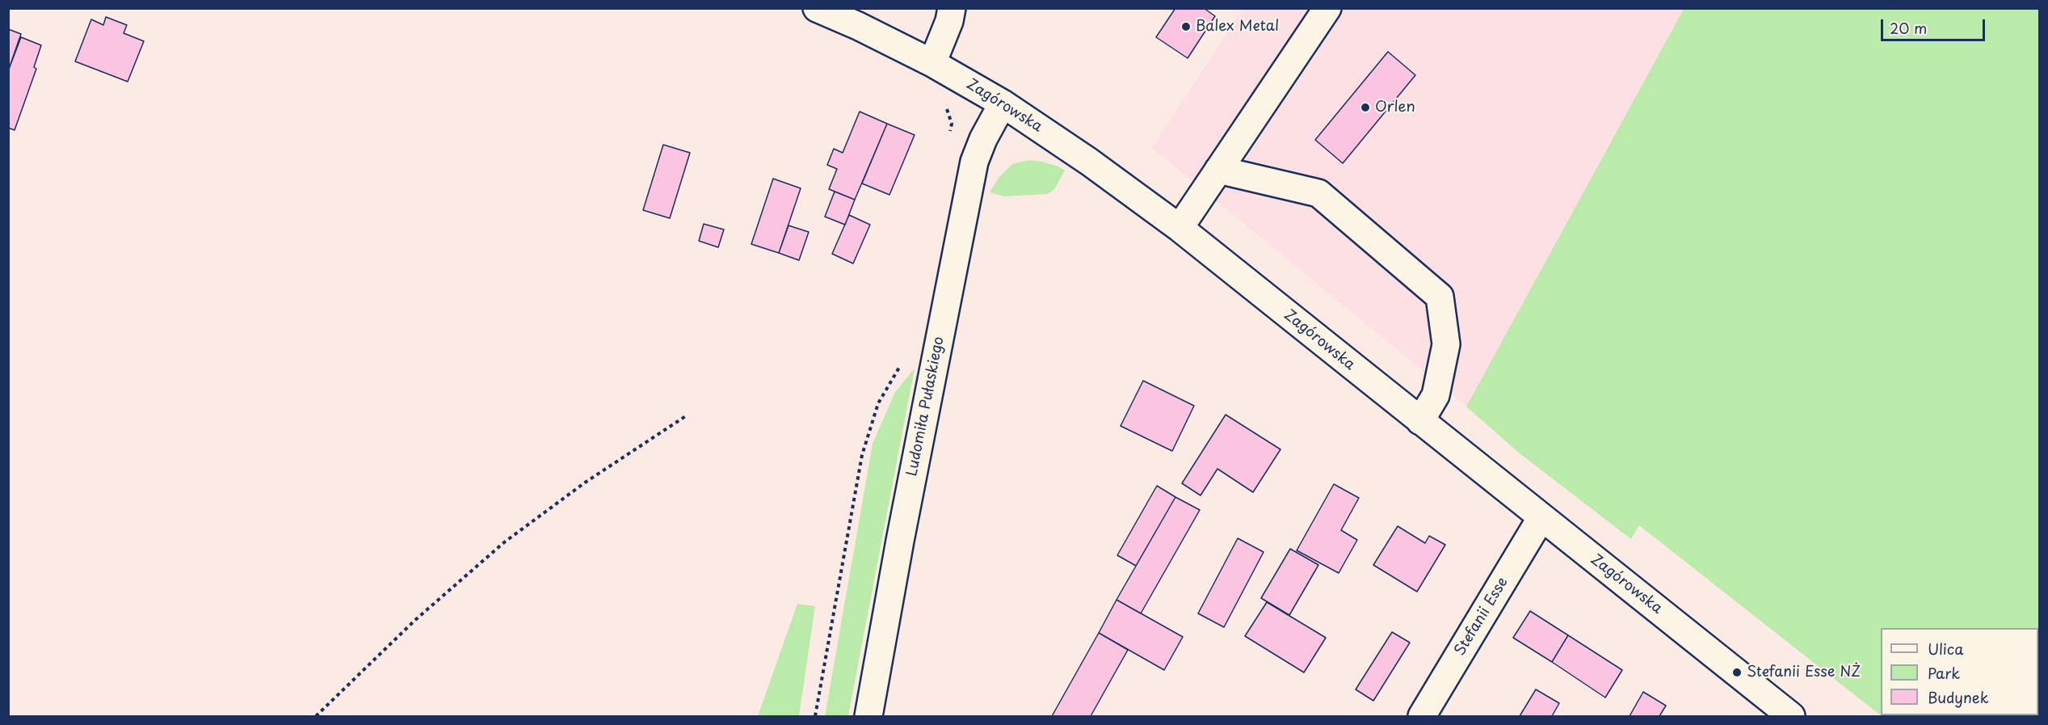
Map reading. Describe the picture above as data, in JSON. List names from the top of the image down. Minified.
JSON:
{"streets":{"street":["Zagórowska","Ludomiła Pułaskiego","Stefanii Esse"]},"crossings":[["Zagórowska","Ludomiła Pułaskiego"],["Zagórowska","Stefanii Esse"]],"places":["Balex Metal","Orlen","Stefanii Esse NŻ"],"legend":["Ulica","Park","Budynek"],"scale_bar":"20 m"}
